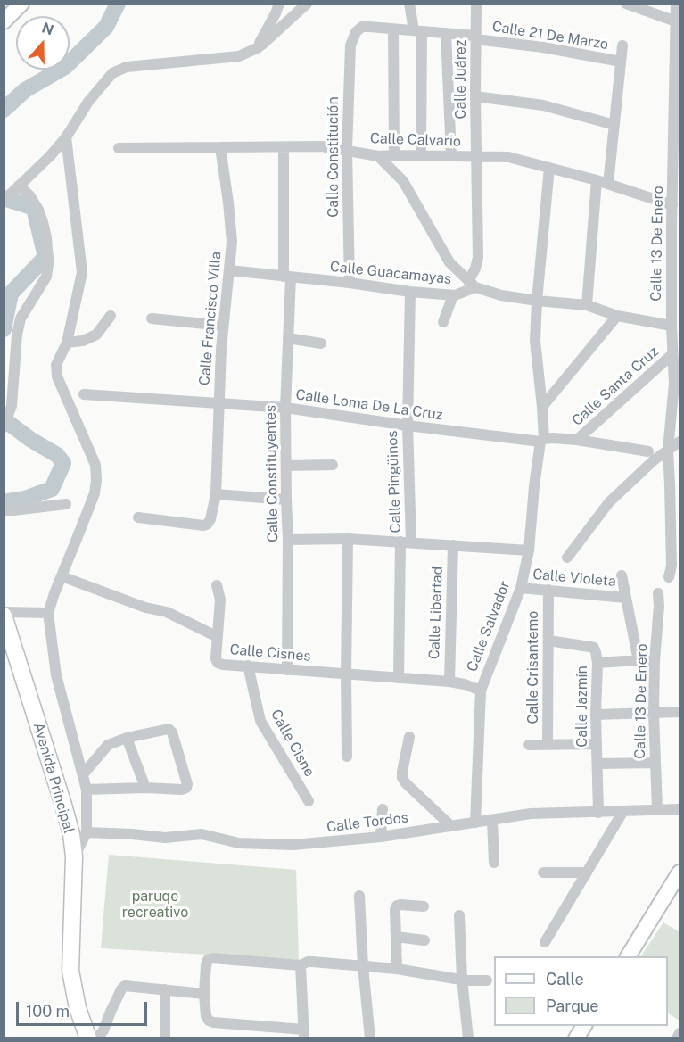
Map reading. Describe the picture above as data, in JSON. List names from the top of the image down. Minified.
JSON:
{"streets":{"main road":["Avenida Principal"],"street":["Calle 21 De Marzo","Calle Juárez","Calle Calvario","Calle Constitución","Calle 13 De Enero","Calle Guacamayas","Calle Francisco Villa","Calle Santa Cruz","Calle Loma De La Cruz","Calle Constituyentes","Calle Pingüinos","Calle Violeta","Calle Libertad","Calle Salvador","Calle Cisnes","Calle Crisantemo","Calle Jazmín","Calle Cisne","Calle Tordos"]},"crossings":[["Calle 21 De Marzo","Calle Juárez"],["Calle 21 De Marzo","Calle Constitución"],["Calle Juárez","Calle Calvario"],["Calle Juárez","Calle Guacamayas"],["Calle Calvario","Calle Constitución"],["Calle Calvario","Calle 13 De Enero"],["Calle Calvario","Calle Francisco Villa"],["Calle Calvario","Calle Constituyentes"],["Calle Calvario","Calle Salvador"],["Calle Constitución","Calle Guacamayas"],["Calle 13 De Enero","Calle Santa Cruz"],["Calle 13 De Enero","Calle Tordos"],["Calle Guacamayas","Calle Francisco Villa"],["Calle Guacamayas","Calle Constituyentes"],["Calle Guacamayas","Calle Pingüinos"],["Calle Francisco Villa","Calle Loma De La Cruz"],["Calle Santa Cruz","Calle Loma De La Cruz"],["Calle Loma De La Cruz","Calle Constituyentes"],["Calle Loma De La Cruz","Calle Pingüinos"],["Calle Loma De La Cruz","Calle Salvador"],["Calle Constituyentes","Calle Cisnes"],["Calle Pingüinos","Calle Cisnes"],["Calle Violeta","Calle Salvador"],["Calle Violeta","Calle Crisantemo"],["Calle Libertad","Calle Cisnes"],["Calle Salvador","Calle Cisnes"],["Calle Salvador","Calle Tordos"],["Calle Cisnes","Calle Cisne"],["Calle Crisantemo","Calle Jazmín"],["Calle Jazmín","Calle Tordos"]],"parks":["paruqe recreativo"],"legend":["Calle","Parque"],"scale_bar":"100 m","north":"top"}
